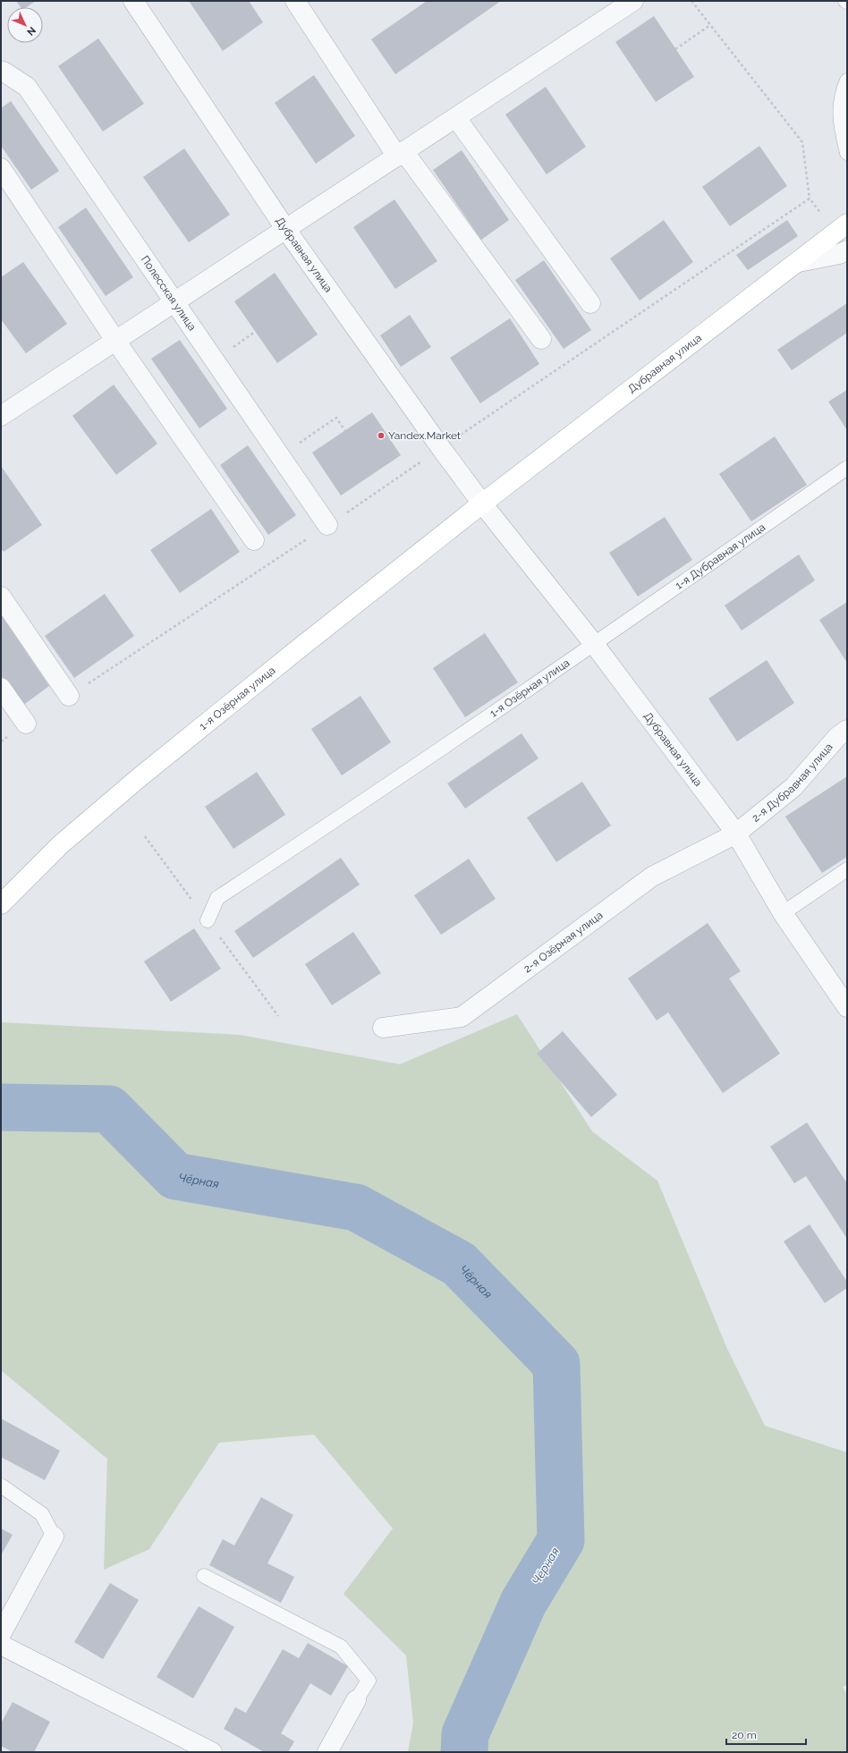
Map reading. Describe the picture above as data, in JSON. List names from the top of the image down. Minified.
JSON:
{"streets":{"main road":["Дубравная улица","1-я Озёрная улица"],"street":["Полесская улица","2-я Дубравная улица","2-я Озёрная улица"],"lane":["1-я Дубравная улица"]},"crossings":[["Дубравная улица","1-я Дубравная улица"],["Дубравная улица","1-я Озёрная улица"],["Дубравная улица","2-я Дубравная улица"],["Дубравная улица","2-я Озёрная улица"],["1-я Дубравная улица","1-я Озёрная улица"],["2-я Дубравная улица","2-я Озёрная улица"]],"water":["Чёрная"],"places":["Yandex.Market"],"scale_bar":"20 m","north":"bottom right"}
